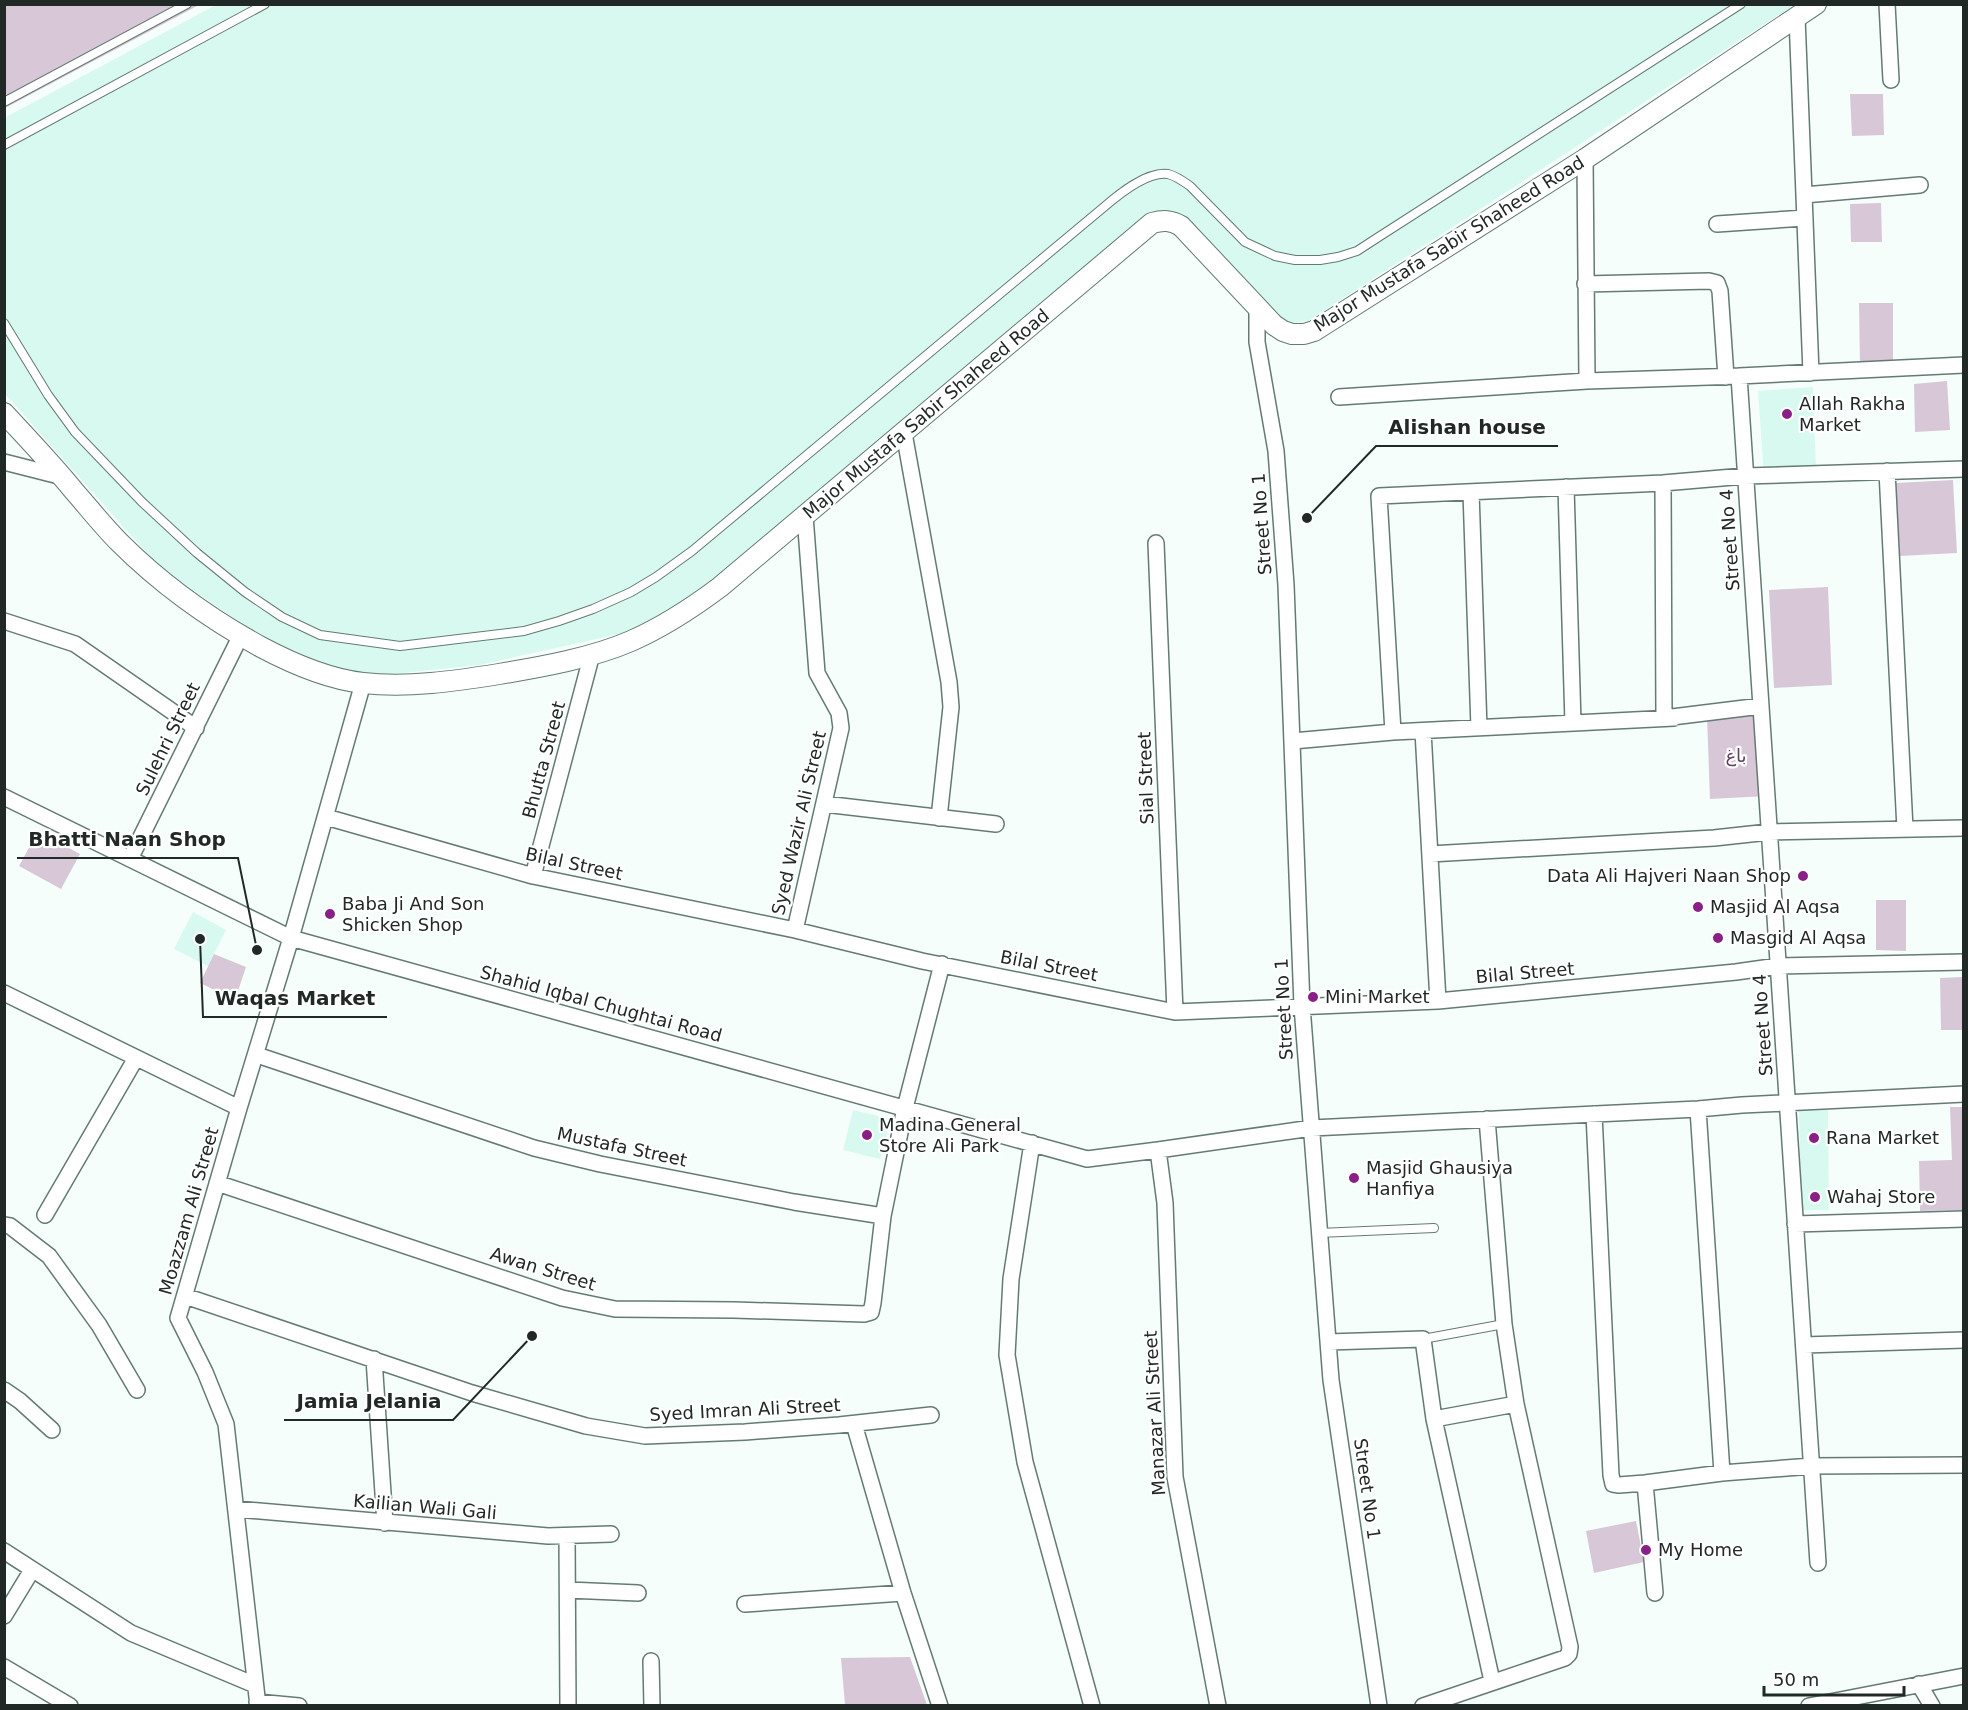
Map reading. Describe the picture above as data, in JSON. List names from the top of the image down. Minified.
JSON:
{"streets":{"street":["Major Mustafa Sabir Shaheed Road","Street No 1","Street No 4","Sulehri Street","Bhutta Street","Sial Street","Syed Wazir Ali Street","Bilal Street","Shahid Iqbal Chughtai Road","Mustafa Street","Moazzam Ali Street","Awan Street","Syed Imran Ali Street","Manazar Ali Street","Kailian Wali Gali"]},"crossings":[["Major Mustafa Sabir Shaheed Road","Street No 1"],["Major Mustafa Sabir Shaheed Road","Sulehri Street"],["Major Mustafa Sabir Shaheed Road","Bhutta Street"],["Major Mustafa Sabir Shaheed Road","Syed Wazir Ali Street"],["Street No 1","Bilal Street"],["Street No 1","Shahid Iqbal Chughtai Road"],["Street No 4","Bilal Street"],["Street No 4","Shahid Iqbal Chughtai Road"],["Sulehri Street","Shahid Iqbal Chughtai Road"],["Bhutta Street","Bilal Street"],["Sial Street","Bilal Street"],["Syed Wazir Ali Street","Bilal Street"],["Shahid Iqbal Chughtai Road","Moazzam Ali Street"],["Shahid Iqbal Chughtai Road","Manazar Ali Street"],["Mustafa Street","Moazzam Ali Street"],["Mustafa Street","Awan Street"],["Moazzam Ali Street","Awan Street"],["Moazzam Ali Street","Syed Imran Ali Street"],["Moazzam Ali Street","Kailian Wali Gali"]],"parks":["باغ"],"places":["Allah Rakha Market","Alishan house","Data Ali Hajveri Naan Shop","Masjid Al Aqsa","Baba Ji And Son Shicken Shop","Masgid Al Aqsa","Waqas Market","Bhatti Naan Shop","Mini Market","Madina General Store Ali Park","Rana Market","Masjid Ghausiya Hanfiya","Wahaj Store","Jamia Jelania","My Home"],"scale_bar":"50 m"}
